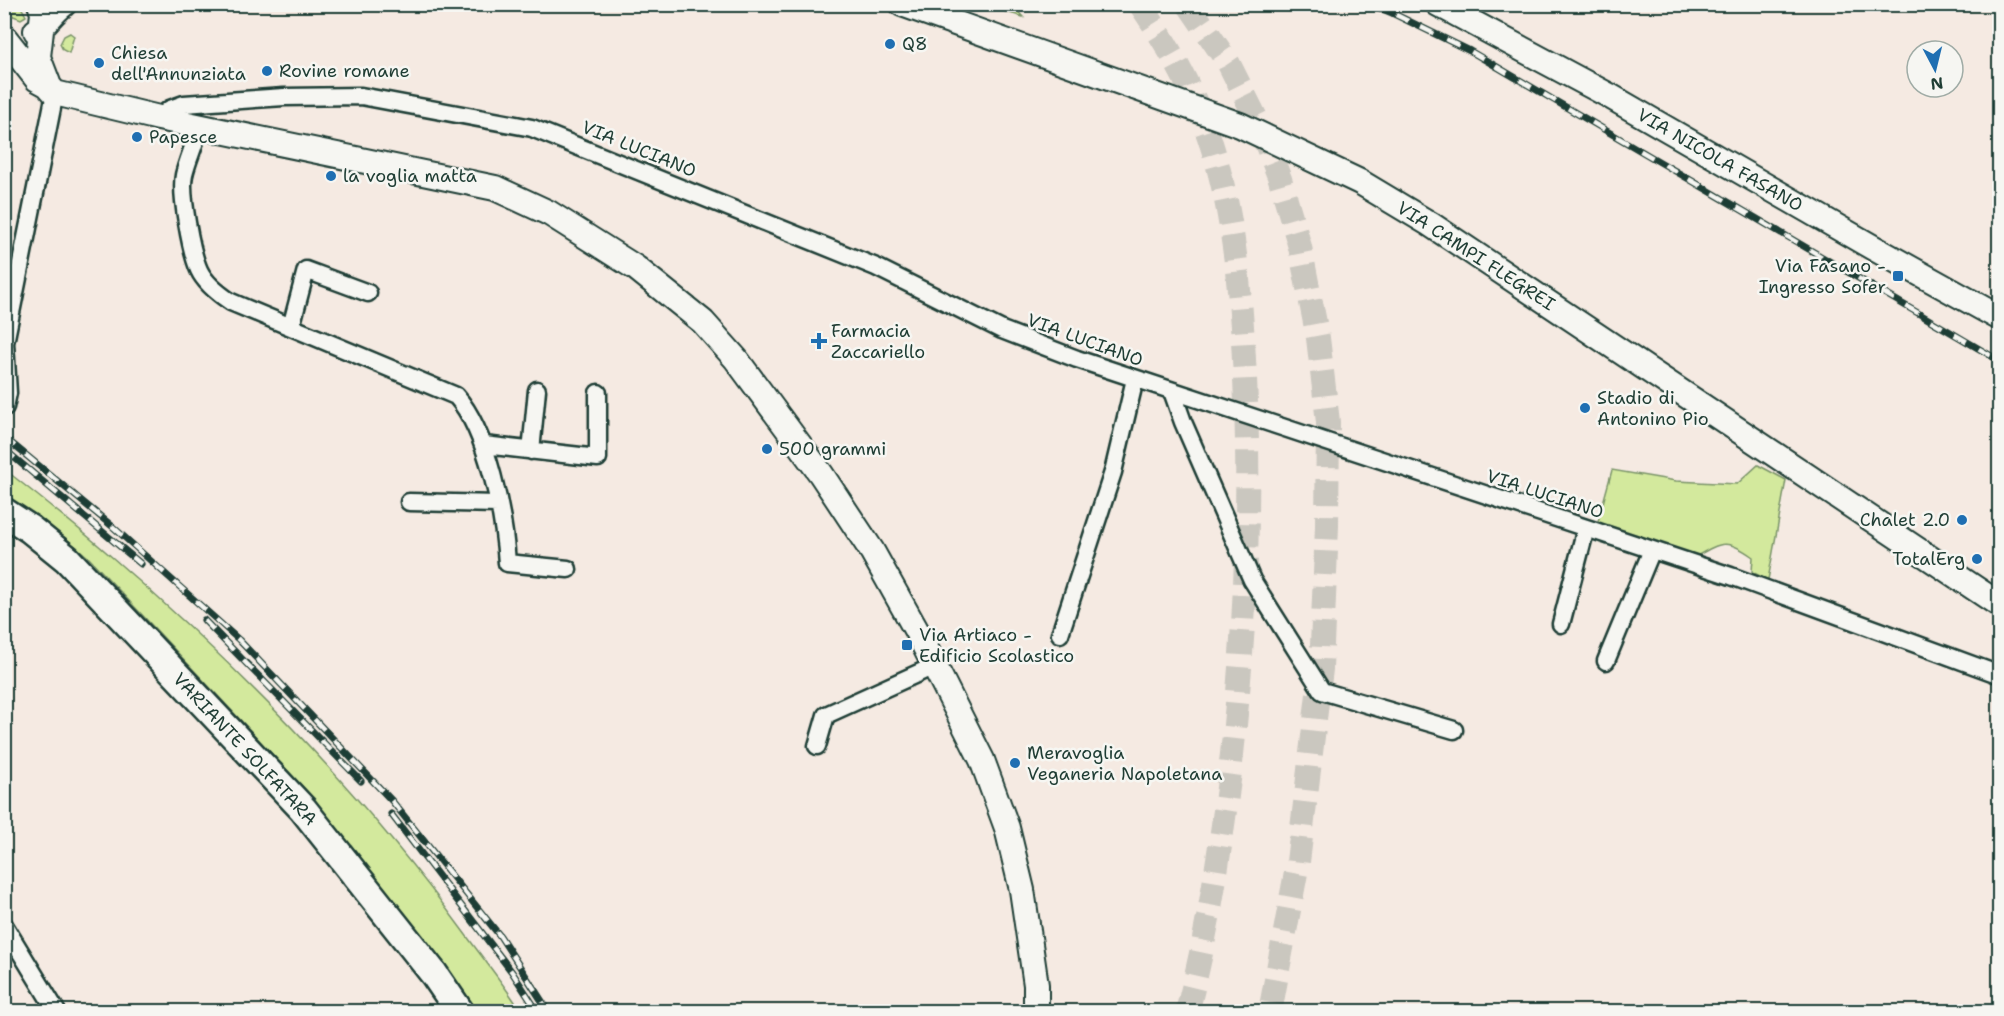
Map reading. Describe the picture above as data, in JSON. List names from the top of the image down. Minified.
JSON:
{"streets":{"main road":["VIA NICOLA FASANO","VIA CAMPI FLEGREI","VARIANTE SOLFATARA"],"street":["VIA LUCIANO"]},"places":{"other":["Q8","Chiesa dell'Annunziata","Rovine romane","Papesce","la voglia matta","Stadio di Antonino Pio","500 grammi","Chalet 2.0","TotalErg","Meravoglia Veganeria Napoletana"],"transit":["Via Fasano - Ingresso Sofer","Via Artiaco - Edificio Scolastico"],"health":["Farmacia Zaccariello"]},"north":"bottom"}
